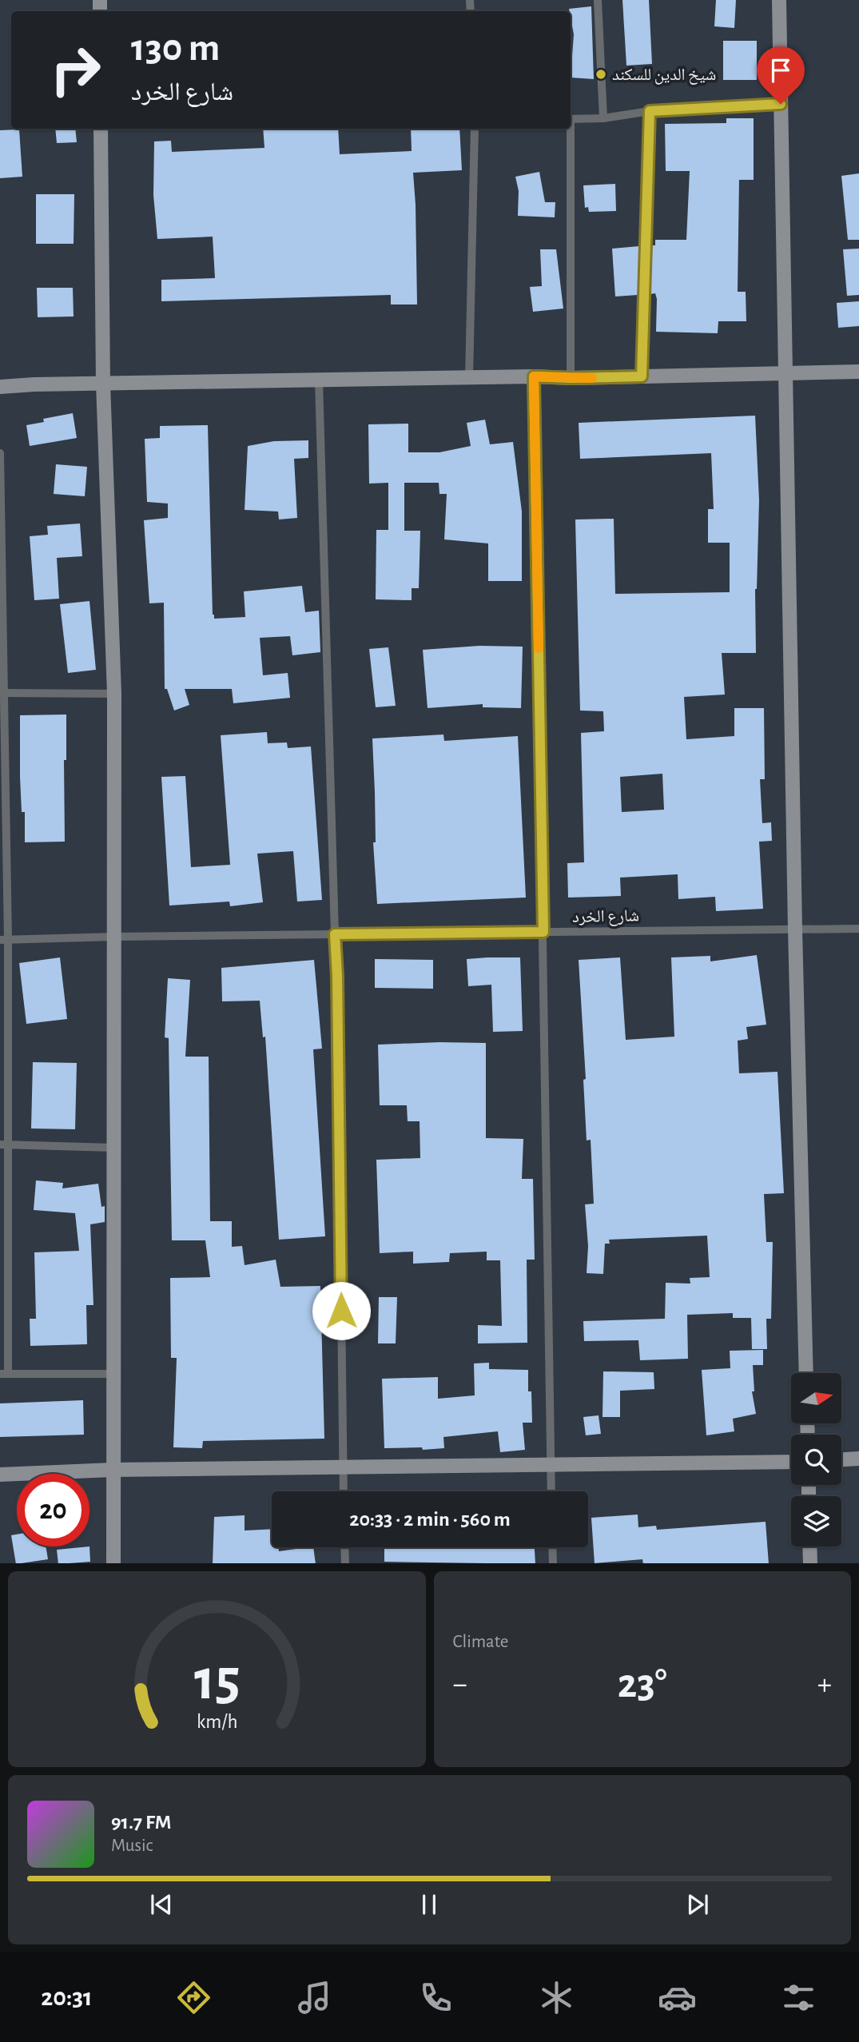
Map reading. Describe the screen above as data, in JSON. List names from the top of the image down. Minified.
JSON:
{"streets":{"lane":["شارع الخرد"]},"places":["شيخ الدين للسكند"],"north":"right","page":{"turn":["130 m","شارع الخرد"],"limit":"20","trip":"20:33 · 2 min · 560 m","tile":"Climate","heat":["−","23°","+"],"song":["91.7 FM","Music"],"tabs":"20:31","gauge":["15","km/h"]}}
